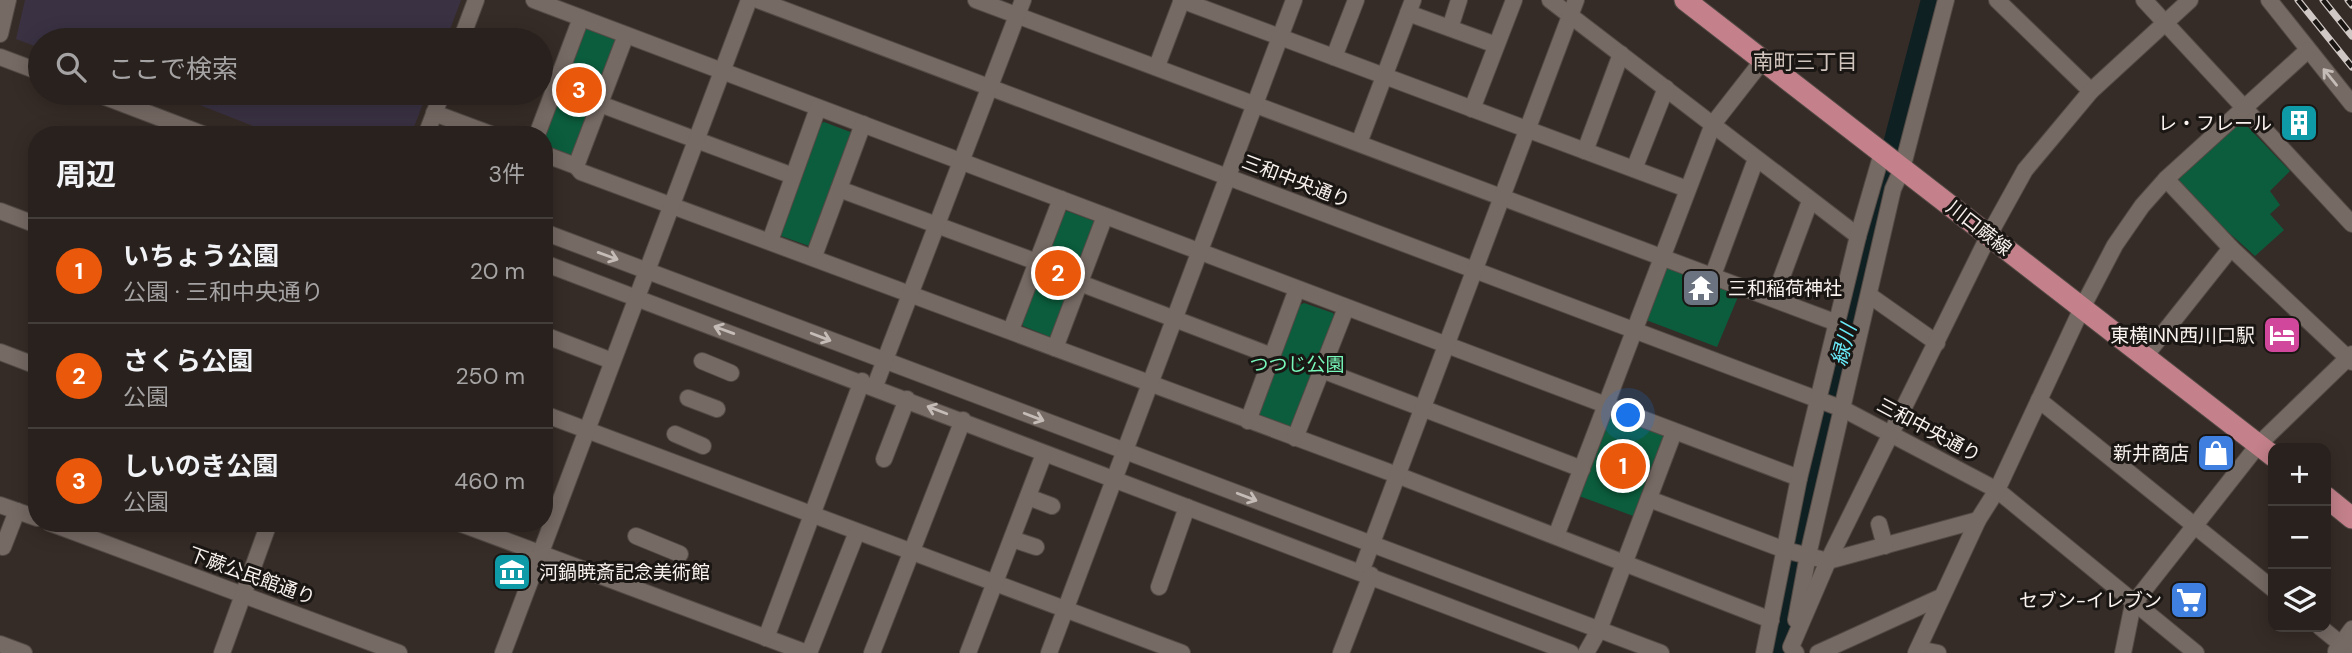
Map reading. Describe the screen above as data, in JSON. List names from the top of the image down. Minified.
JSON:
{"streets":{"main road":["川口蕨線"],"street":["三和中央通り","下蕨公民館通り"]},"districts":["南町三丁目"],"water":["緑川"],"parks":["つつじ公園"],"places":{"building":["レ・フレール"],"temple":["三和稲荷神社"],"hotel":["東横INN西川口駅"],"shop":["新井商店"],"museum":["河鍋暁斎記念美術館"],"supermarket":["セブン-イレブン"]},"page":{"search":"ここで検索","pins":["3","2","1"],"heading":["周辺","3件"],"list":[{"mark":"1","name":"いちょう公園","note":"公園 · 三和中央通り","value":"20 m"},{"mark":"2","name":"さくら公園","note":"公園","value":"250 m"},{"mark":"3","name":"しいのき公園","note":"公園","value":"460 m"}],"map_buttons":["+","−"]}}
